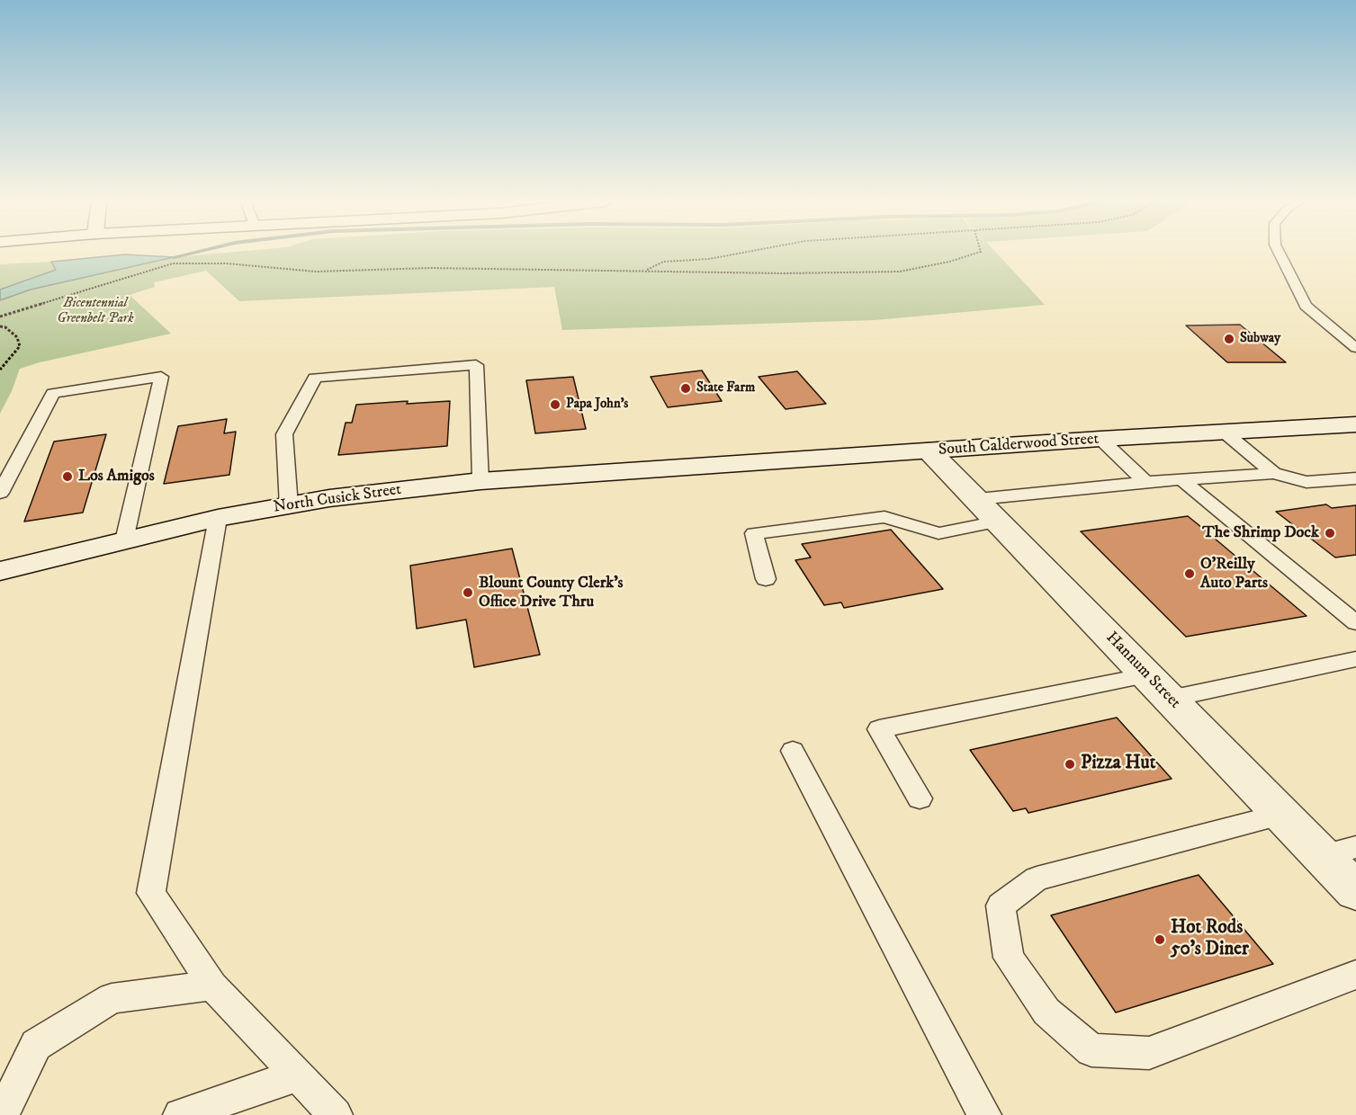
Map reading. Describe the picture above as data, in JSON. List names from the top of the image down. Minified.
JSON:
{"streets":{"street":["South Calderwood Street","North Cusick Street","Hannum Street"]},"crossings":[["South Calderwood Street","North Cusick Street"],["South Calderwood Street","Hannum Street"]],"parks":["Bicentennial Greenbelt Park"],"places":["Subway","State Farm","Papa John's","Los Amigos","The Shrimp Dock","O'Reilly Auto Parts","Blount County Clerk's Office Drive Thru","Pizza Hut","Hot Rods 50's Diner"]}
